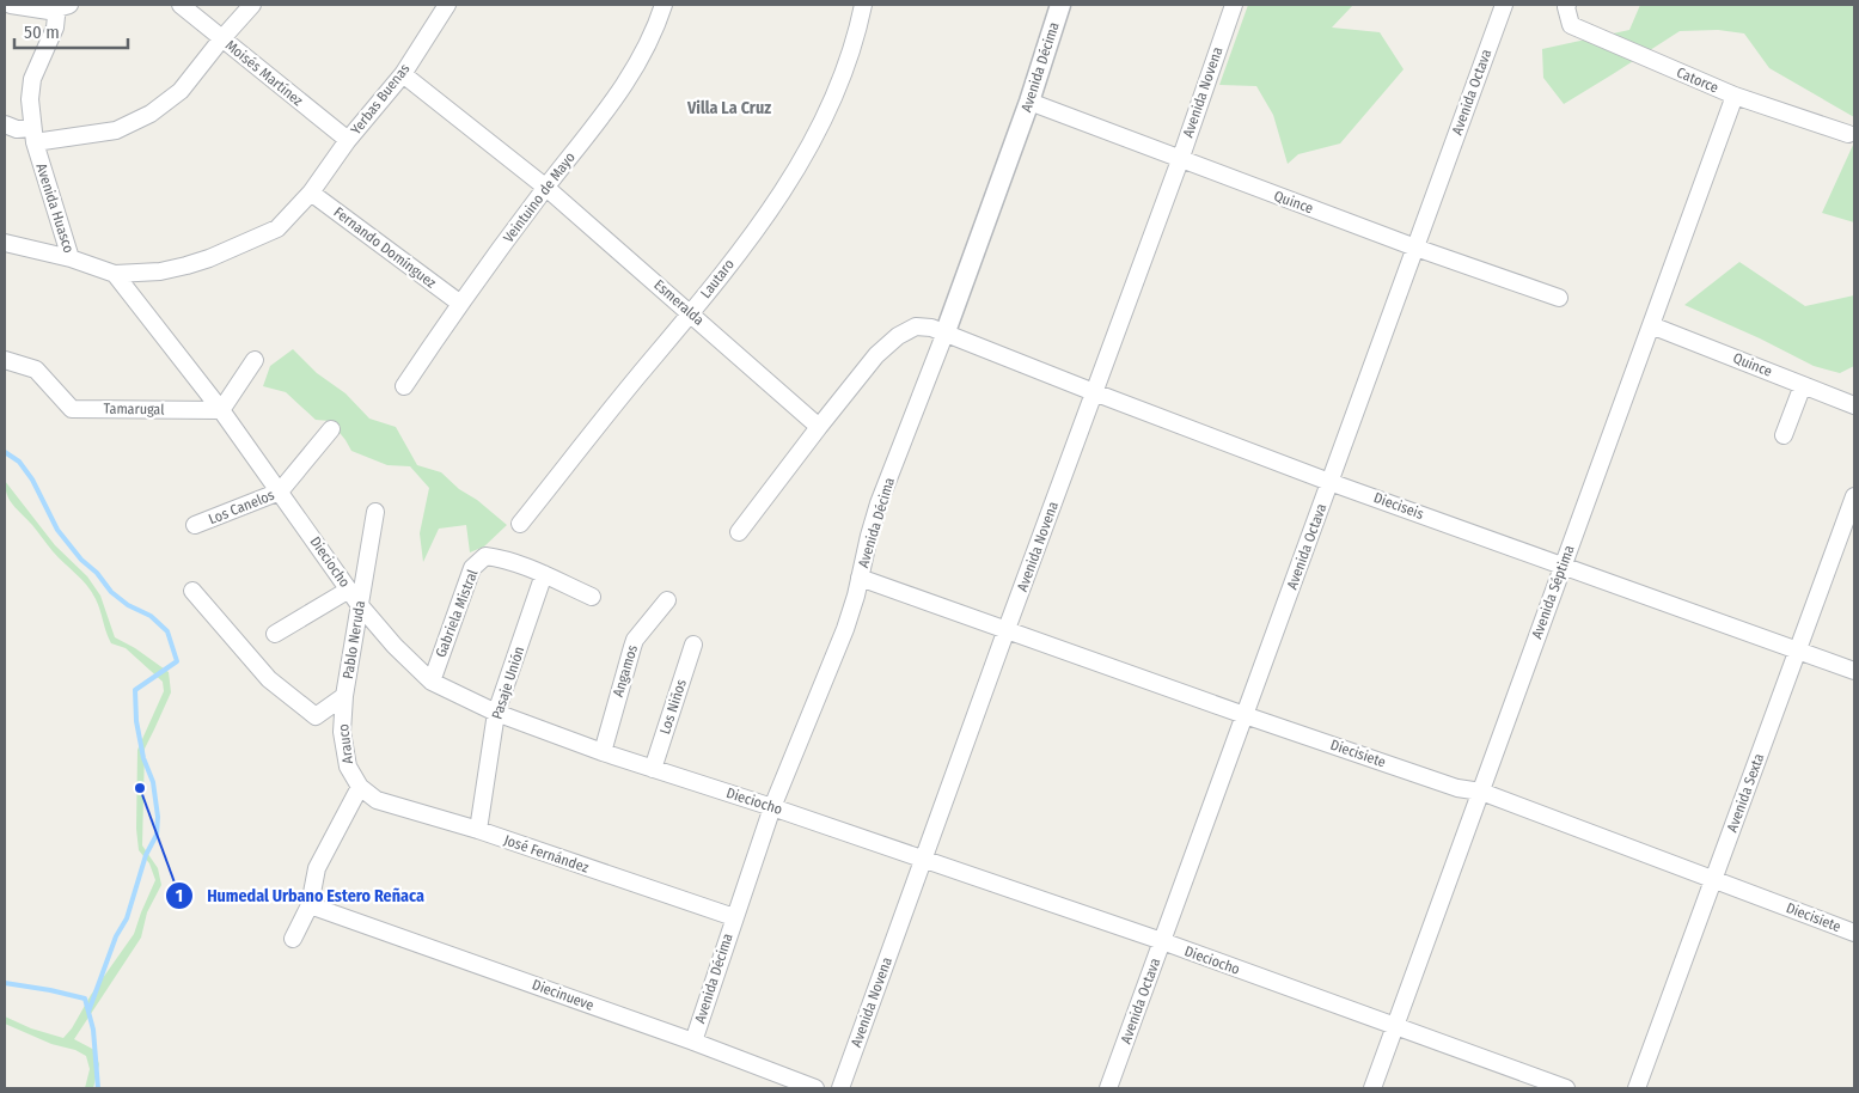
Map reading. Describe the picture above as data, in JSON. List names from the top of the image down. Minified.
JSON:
{"streets":{"street":["Avenida Décima","Moisés Martínez","Catorce","Avenida Novena","Avenida Octava","Yerbas Buenas","Veintuino de Mayo","Quince","Avenida Huasco","Fernando Domínguez","Lautaro","Esmeralda","Tamarugal","Dieciseis","Los Canelos","Dieciocho","Avenida Séptima","Gabriela Mistral","Pablo Neruda","Angamos","Pasaje Unión","Los Niños","Arauco","Diecisiete","Avenida Sexta","José Fernández","Diecinueve"]},"crossings":[["Avenida Décima","Quince"],["Avenida Décima","Dieciseis"],["Avenida Décima","Dieciocho"],["Avenida Décima","Diecisiete"],["Avenida Décima","José Fernández"],["Avenida Décima","Diecinueve"],["Moisés Martínez","Yerbas Buenas"],["Catorce","Avenida Séptima"],["Avenida Novena","Quince"],["Avenida Novena","Dieciseis"],["Avenida Novena","Dieciocho"],["Avenida Novena","Diecisiete"],["Avenida Octava","Quince"],["Avenida Octava","Dieciseis"],["Avenida Octava","Dieciocho"],["Avenida Octava","Diecisiete"],["Yerbas Buenas","Avenida Huasco"],["Yerbas Buenas","Fernando Domínguez"],["Yerbas Buenas","Esmeralda"],["Veintuino de Mayo","Fernando Domínguez"],["Veintuino de Mayo","Esmeralda"],["Quince","Avenida Séptima"],["Avenida Huasco","Fernando Domínguez"],["Avenida Huasco","Dieciocho"],["Lautaro","Esmeralda"],["Tamarugal","Dieciocho"],["Dieciseis","Avenida Séptima"],["Dieciseis","Avenida Sexta"],["Los Canelos","Dieciocho"],["Dieciocho","Avenida Séptima"],["Dieciocho","Gabriela Mistral"],["Dieciocho","Pablo Neruda"],["Dieciocho","Angamos"],["Dieciocho","Pasaje Unión"],["Dieciocho","Los Niños"],["Avenida Séptima","Diecisiete"],["Gabriela Mistral","Pasaje Unión"],["Pablo Neruda","Arauco"],["Pasaje Unión","José Fernández"],["Arauco","José Fernández"],["Diecisiete","Avenida Sexta"]],"districts":["Villa La Cruz"],"places":["Humedal Urbano Estero Reñaca"],"scale_bar":"50 m"}
